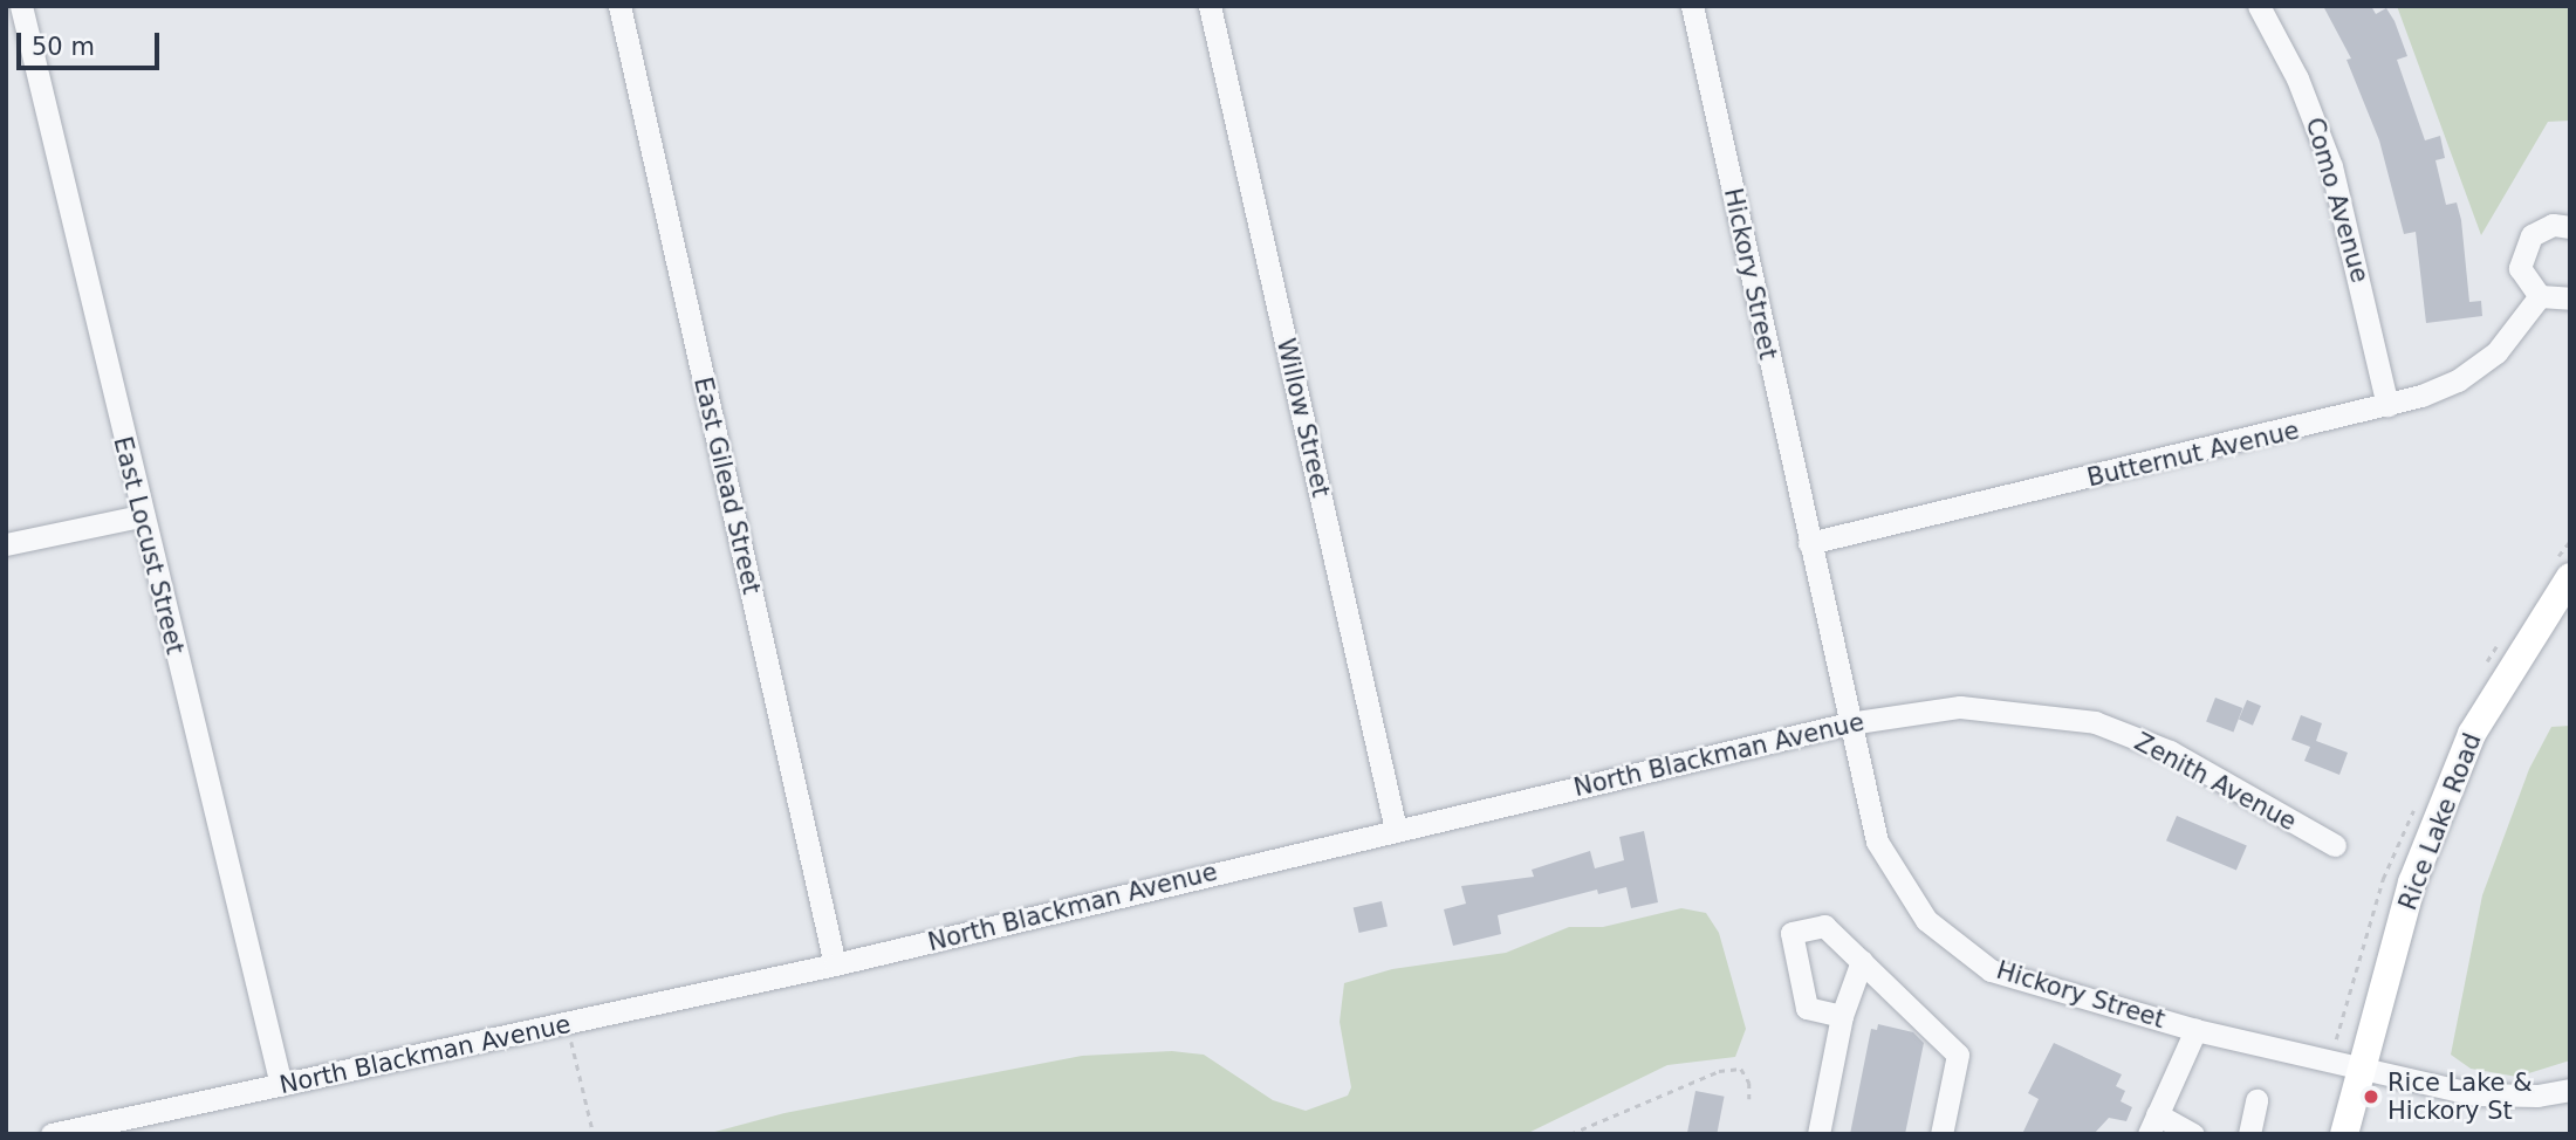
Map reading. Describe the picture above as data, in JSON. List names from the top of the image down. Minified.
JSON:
{"streets":{"main road":["Rice Lake Road"],"street":["Como Avenue","Hickory Street","Willow Street","Butternut Avenue","East Gilead Street","East Locust Street","North Blackman Avenue","Zenith Avenue"]},"crossings":[["Como Avenue","Butternut Avenue"],["Hickory Street","Butternut Avenue"],["Hickory Street","North Blackman Avenue"],["Hickory Street","Rice Lake Road"],["Willow Street","North Blackman Avenue"],["East Gilead Street","North Blackman Avenue"],["East Locust Street","North Blackman Avenue"],["North Blackman Avenue","Zenith Avenue"]],"places":["Rice Lake & Hickory St"],"scale_bar":"50 m"}
